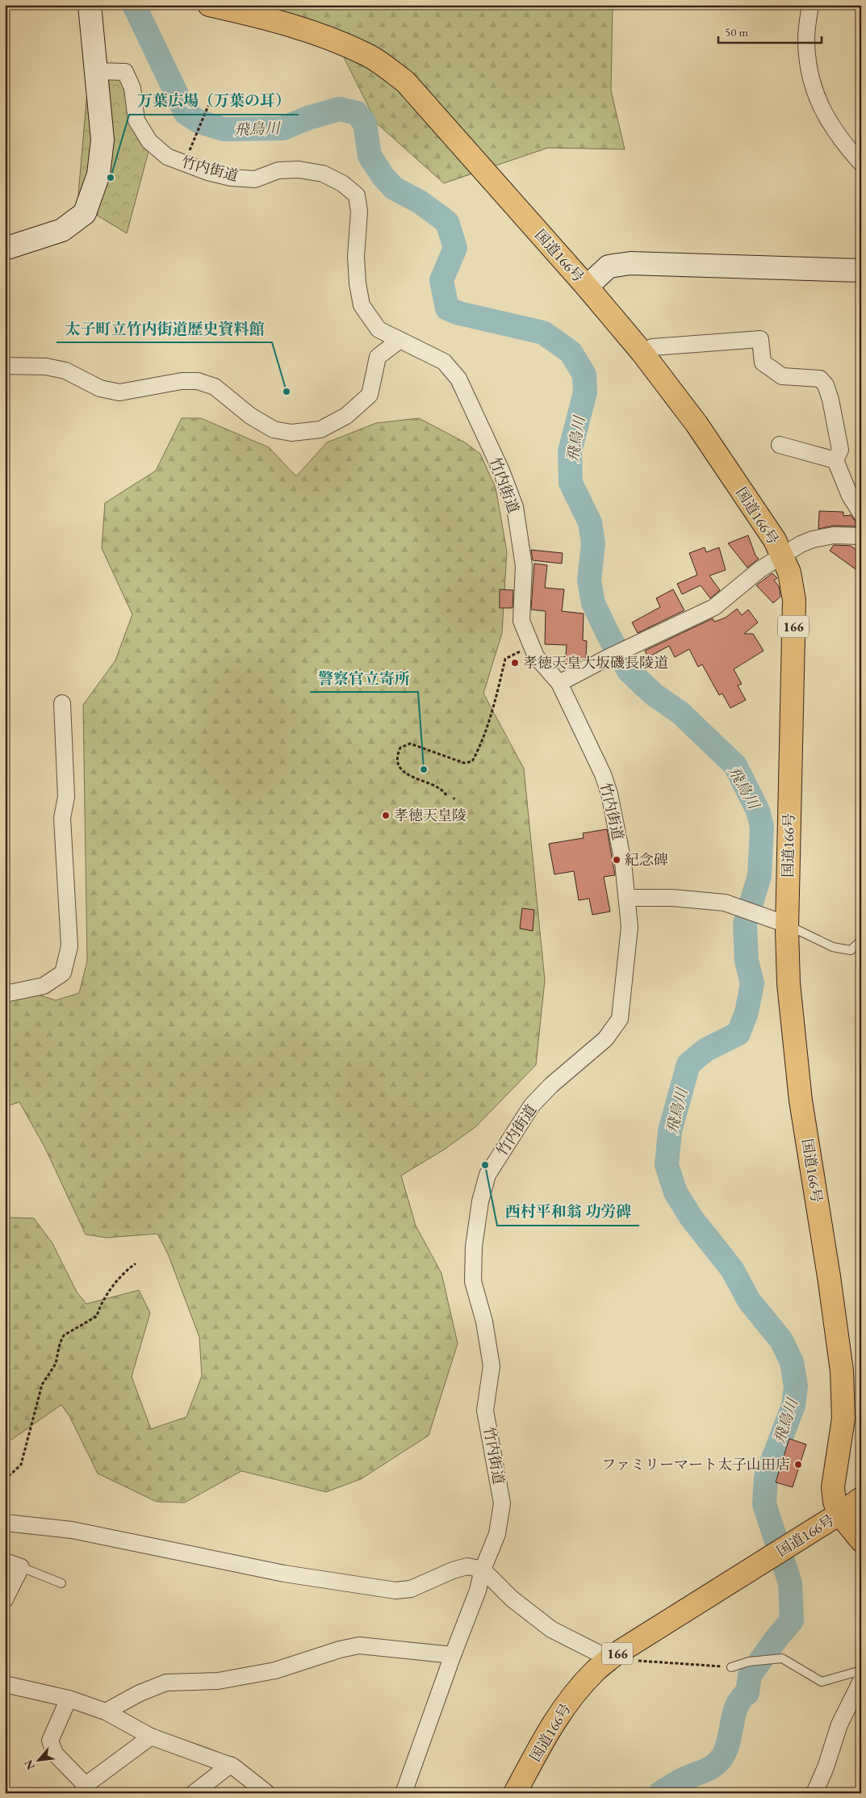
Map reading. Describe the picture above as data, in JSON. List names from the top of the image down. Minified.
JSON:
{"streets":{"main road":["国道166号","166"],"street":["竹内街道"]},"water":["飛鳥川"],"places":["万葉広場（万葉の耳）","太子町立竹内街道歴史資料館","孝徳天皇大坂磯長陵道","警察官立寄所","孝徳天皇陵","紀念碑","西村平和翁 功労碑","ファミリーマート太子山田店"],"scale_bar":"50 m","north":"bottom left"}
